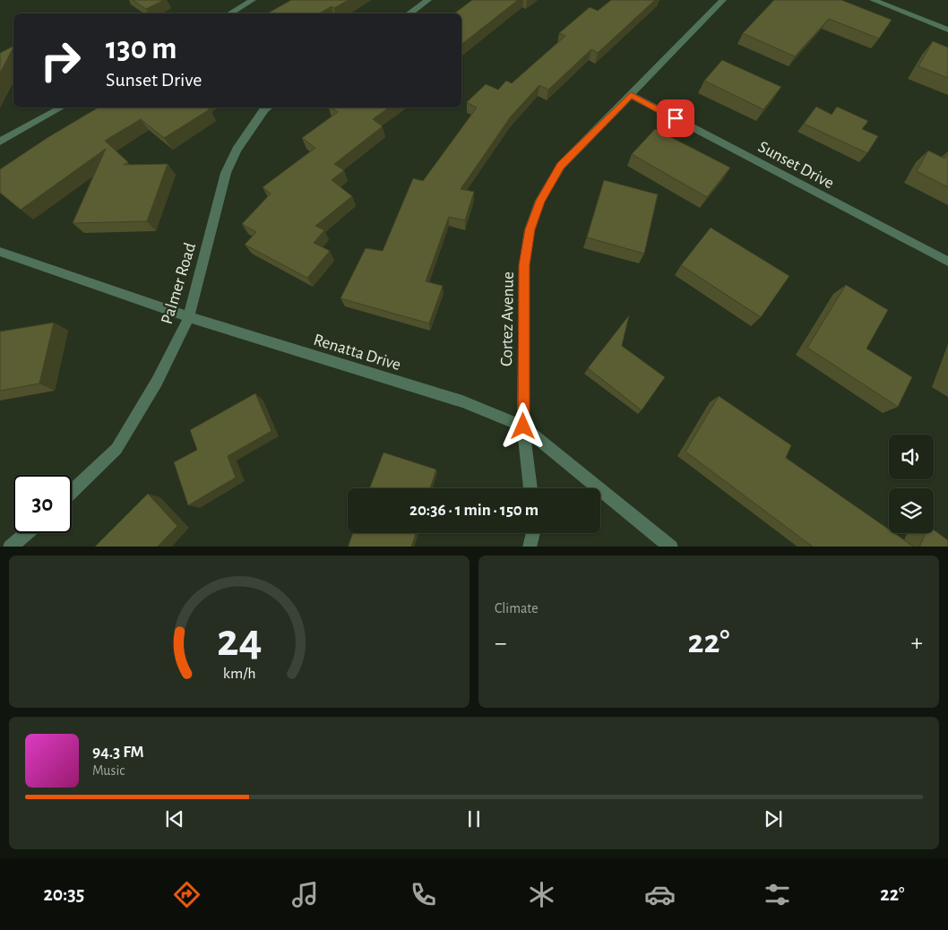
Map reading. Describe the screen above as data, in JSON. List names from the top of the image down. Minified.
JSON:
{"streets":{"street":["Sunset Drive","Palmer Road","Cortez Avenue","Renatta Drive"]},"crossings":[["Sunset Drive","Cortez Avenue"],["Palmer Road","Renatta Drive"],["Cortez Avenue","Renatta Drive"]],"page":{"turn":["130 m","Sunset Drive"],"limit":"30","trip":"20:36 · 1 min · 150 m","tile":"Climate","heat":["−","22°","+"],"song":["94.3 FM","Music"],"tabs":["20:35","22°"],"gauge":["24","km/h"]}}
